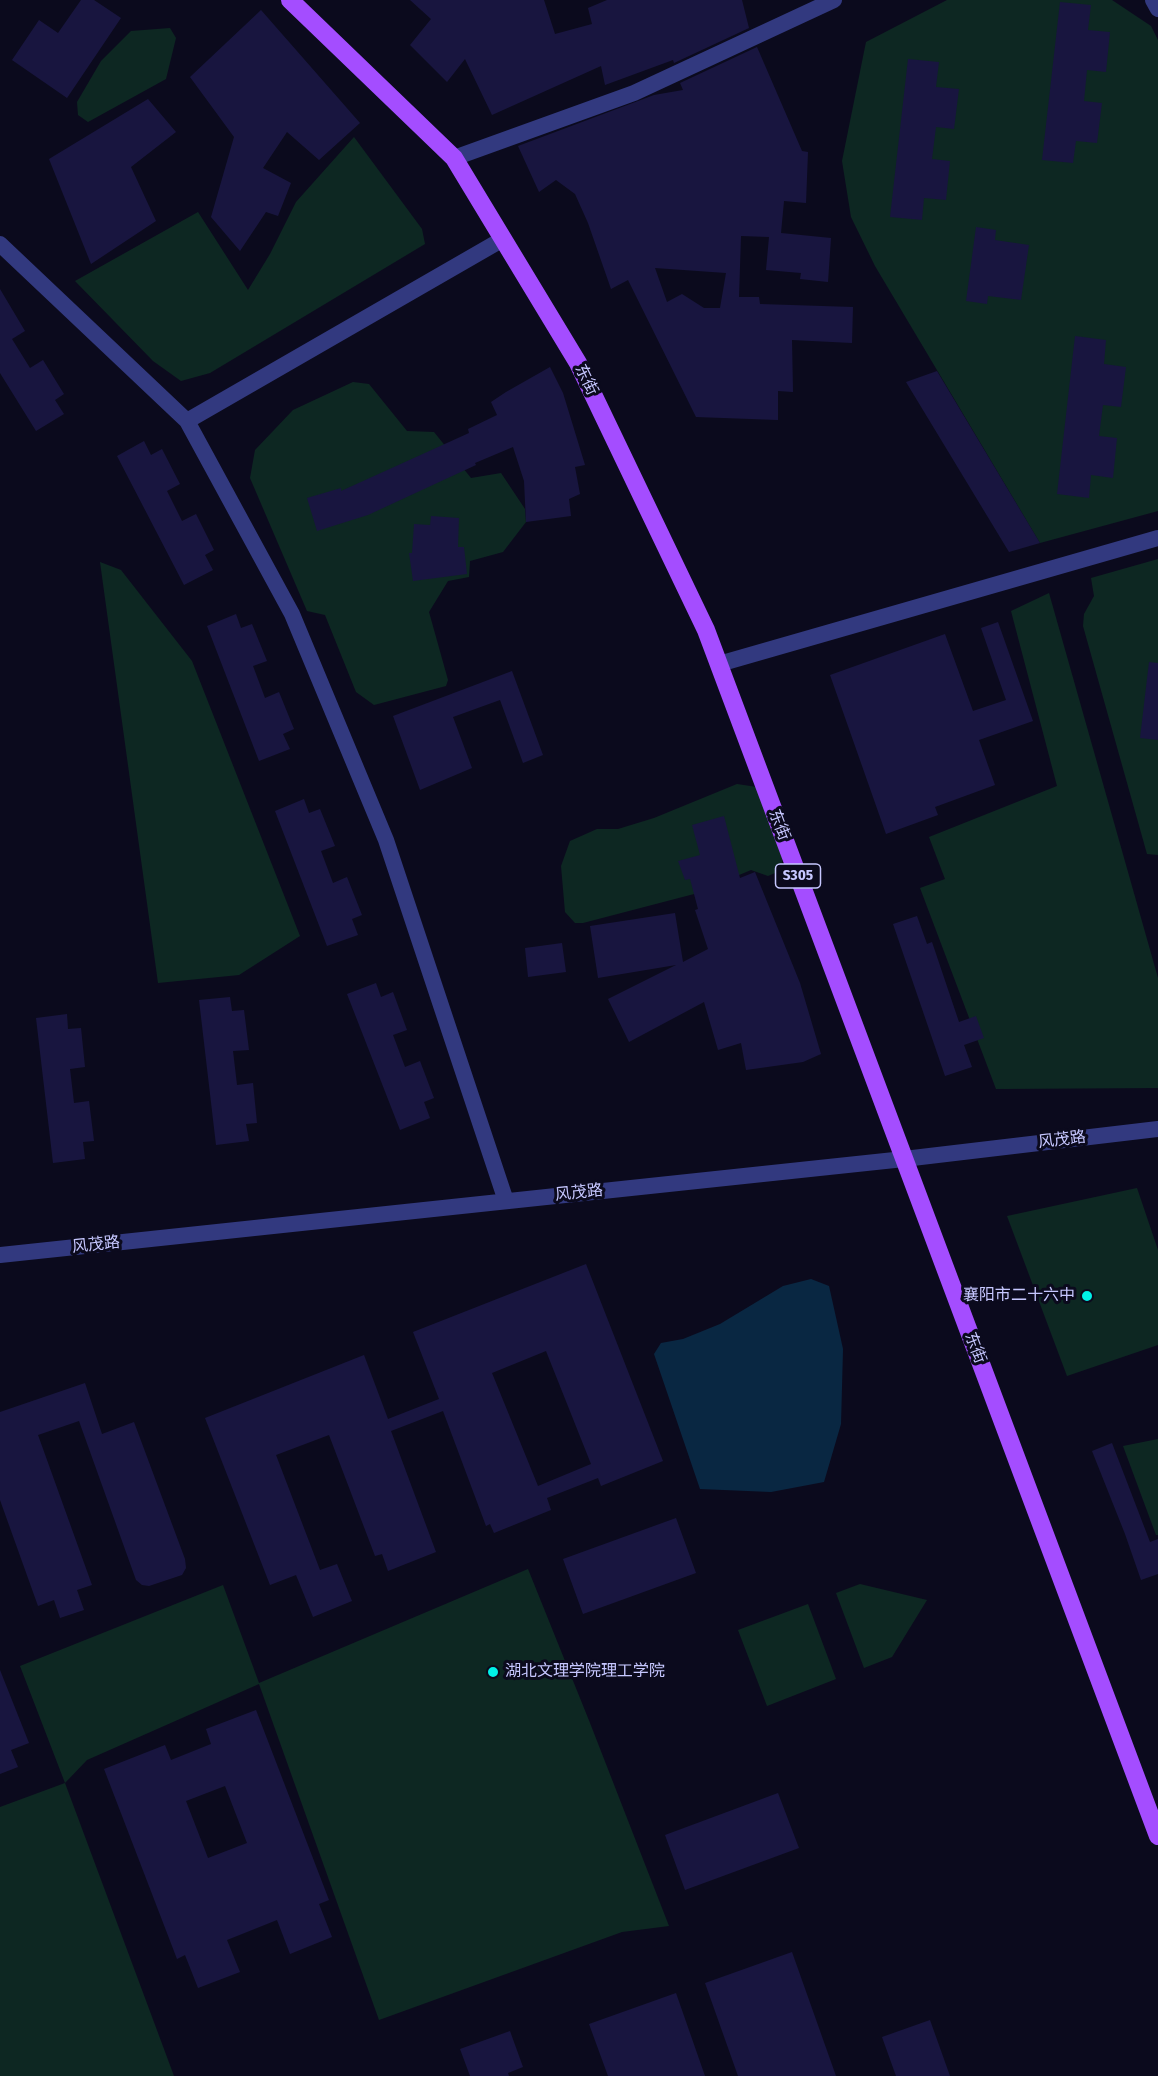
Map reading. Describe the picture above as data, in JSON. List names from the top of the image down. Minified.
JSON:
{"streets":{"main road":["东街","S305"],"street":["风茂路"]},"crossings":[["东街","风茂路"]],"places":["襄阳市二十六中","湖北文理学院理工学院"]}
